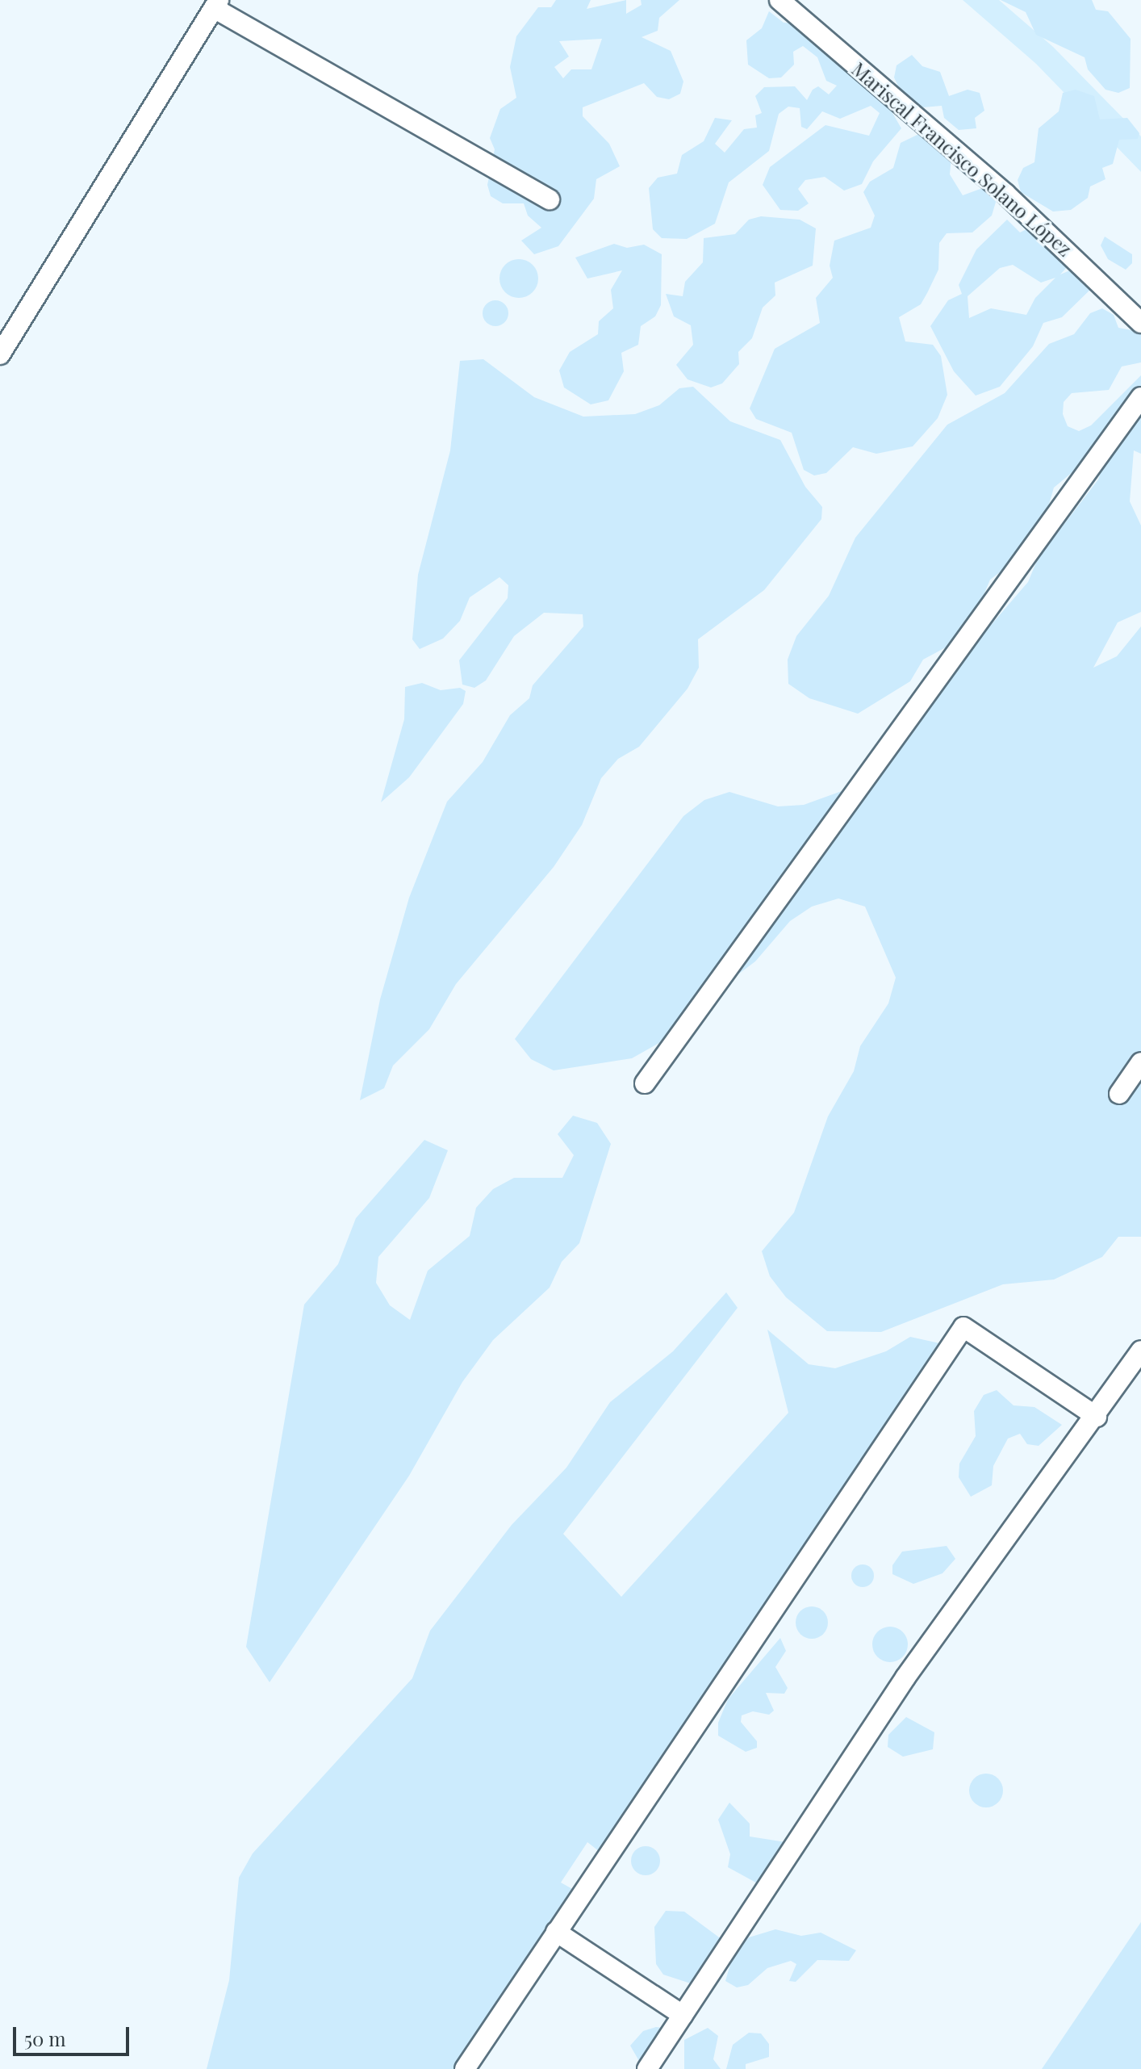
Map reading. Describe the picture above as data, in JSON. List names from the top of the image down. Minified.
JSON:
{"streets":{"street":["Mariscal Francisco Solano López"]},"scale_bar":"50 m"}
